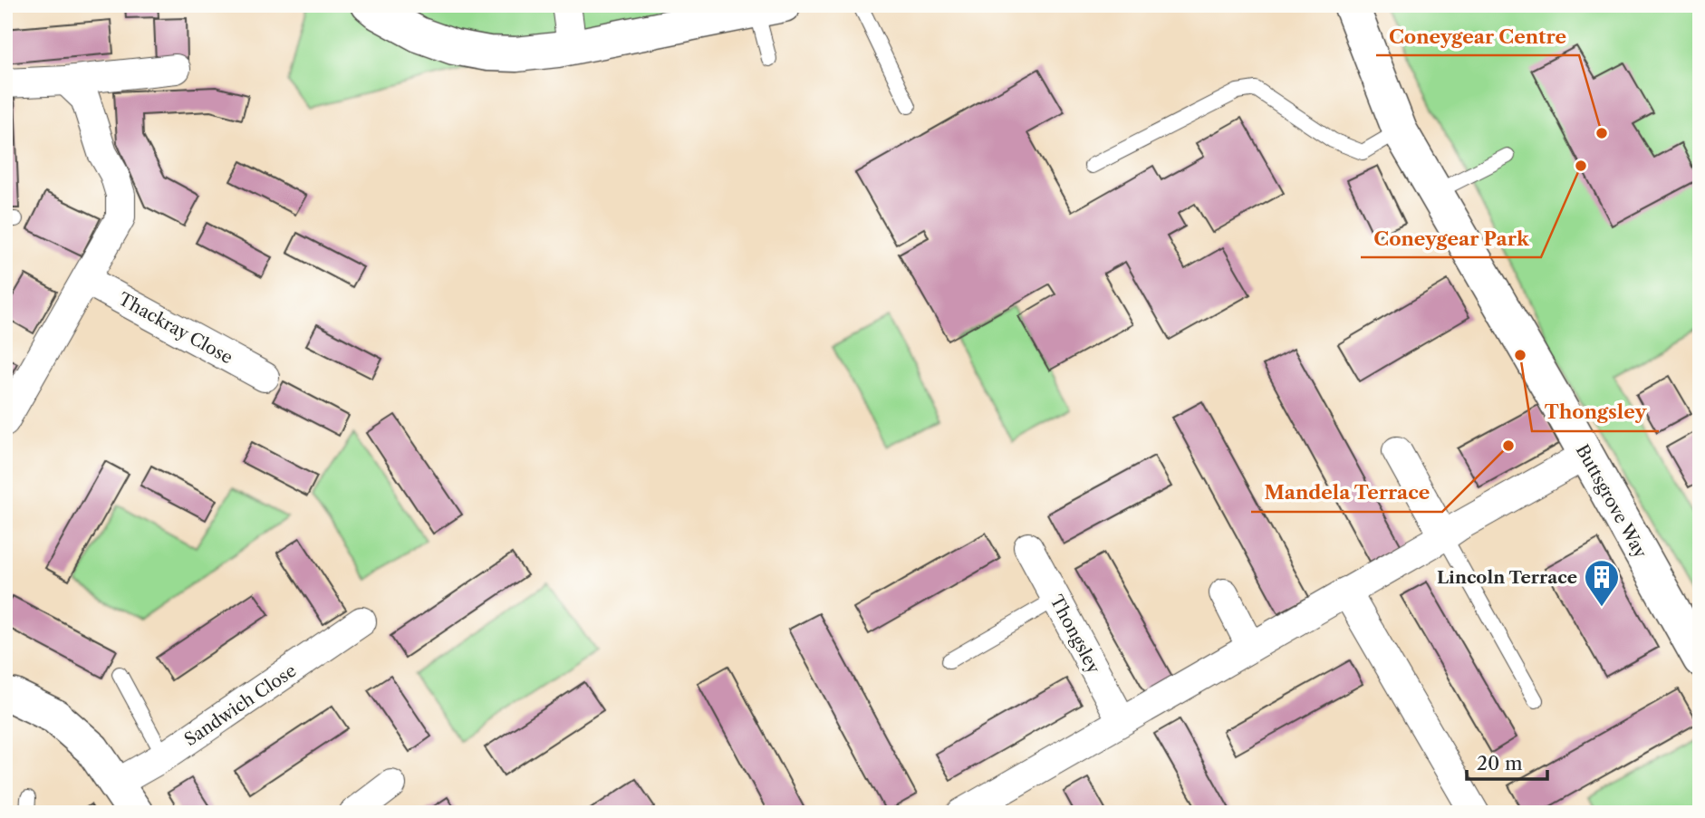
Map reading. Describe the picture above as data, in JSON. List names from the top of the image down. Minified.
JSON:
{"streets":{"street":["Thackray Close","Buttsgrove Way","Thongsley","Sandwich Close"]},"places":{"other":["Coneygear Centre","Coneygear Park","Thongsley","Mandela Terrace"],"building":["Lincoln Terrace"]},"scale_bar":"20 m"}
